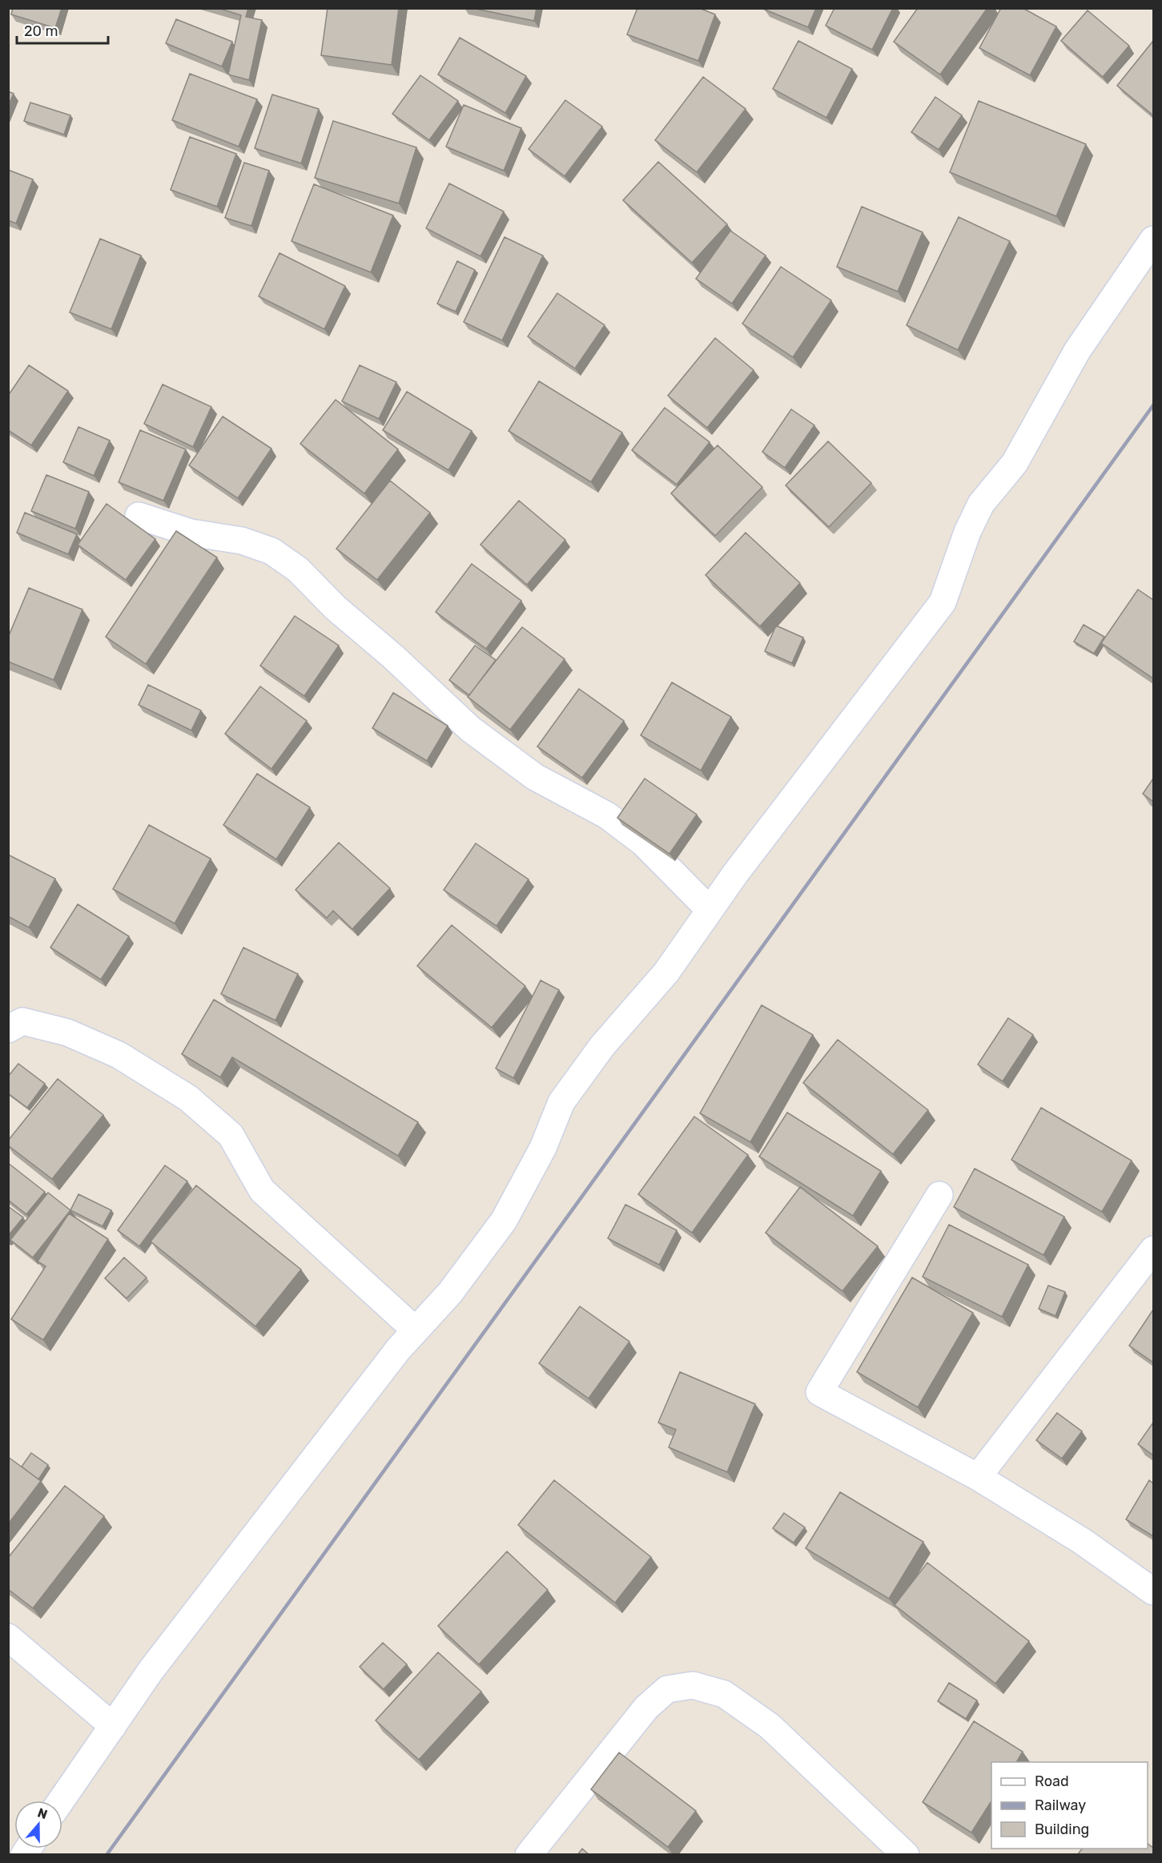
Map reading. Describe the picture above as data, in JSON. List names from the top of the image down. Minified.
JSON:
{"legend":["Road","Railway","Building"],"scale_bar":"20 m","north":"top"}
